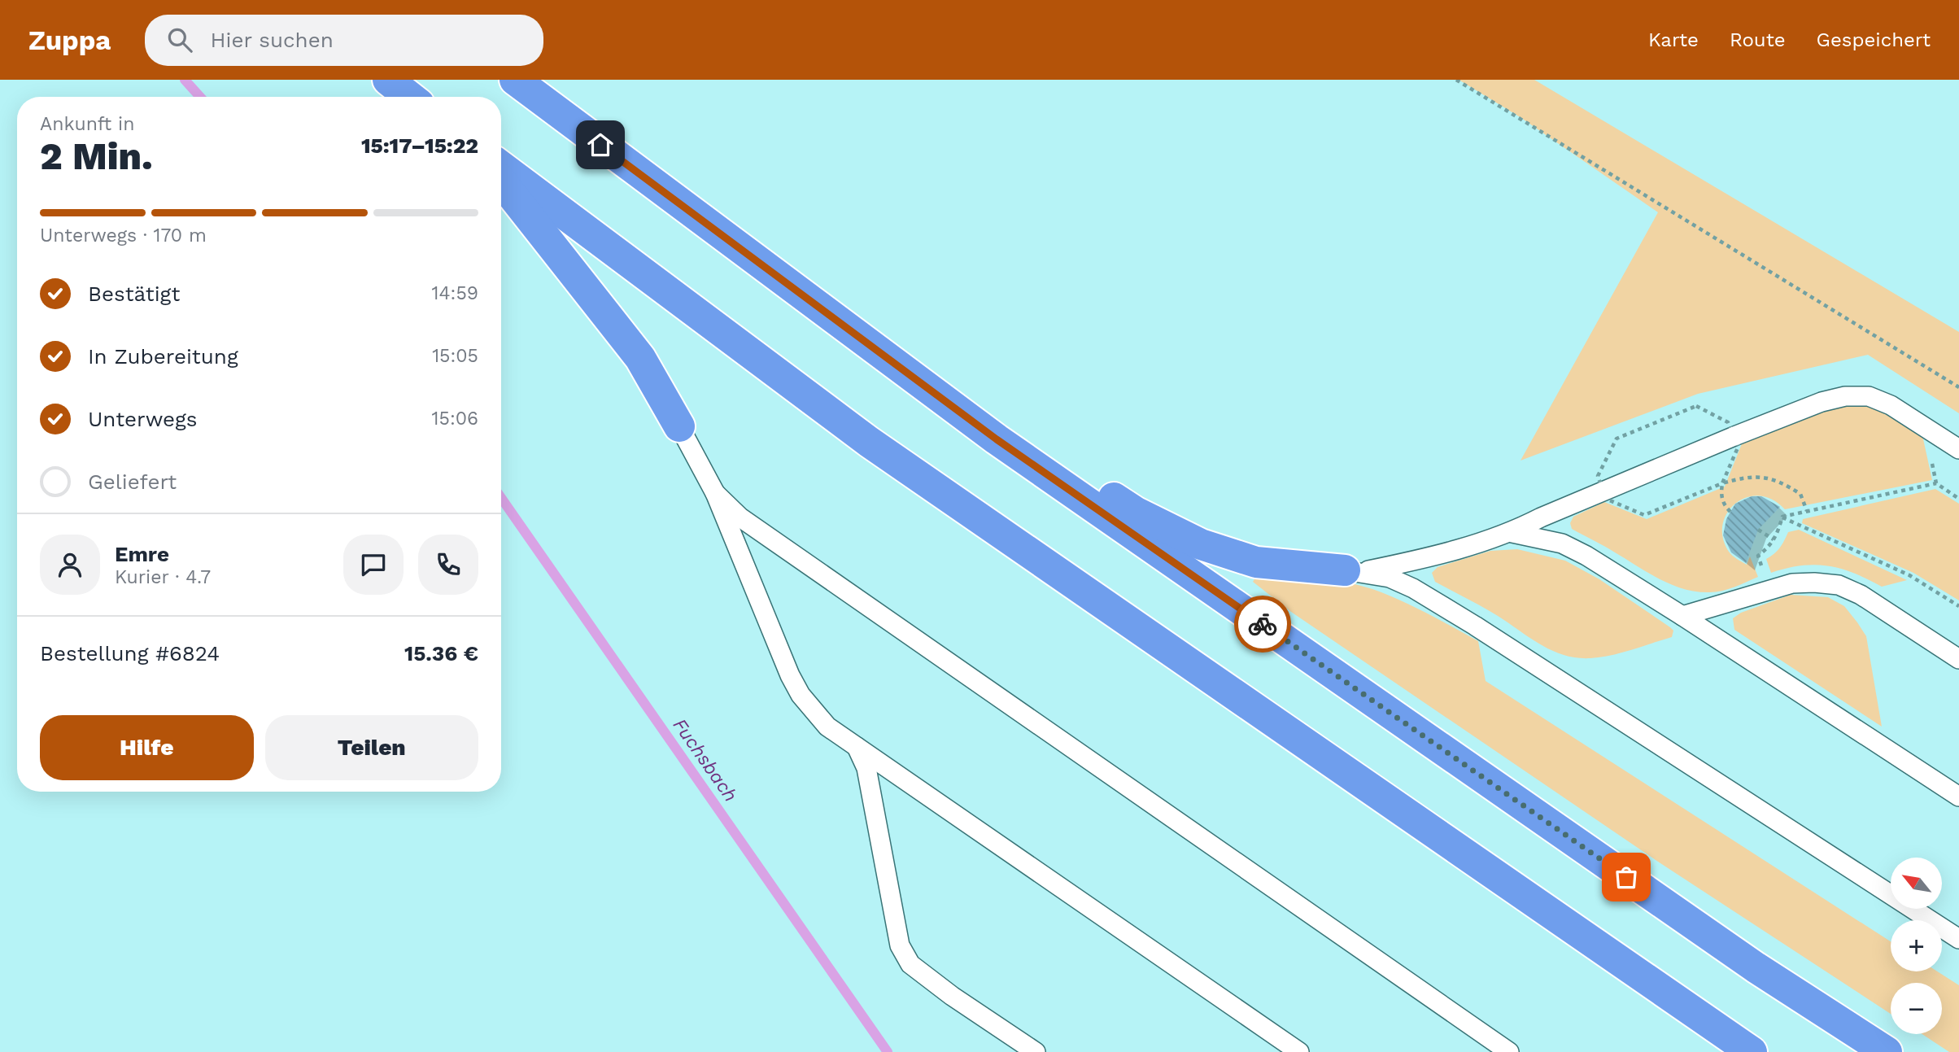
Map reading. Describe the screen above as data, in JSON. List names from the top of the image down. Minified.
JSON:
{"water":["Fuchsbach"],"north":"top left","page":{"header":"Zuppa","search":"Hier suchen","nav":["Karte","Route","Gespeichert"],"heading":["2 Min.","Ankunft in","15:17–15:22"],"panel":["Emre","Kurier · 4.7","Bestellung #6824","15.36 €"],"bar":"Unterwegs · 170 m","list":[["Bestätigt","14:59"],["In Zubereitung","15:05"],["Unterwegs","15:06"],"Geliefert"],"buttons":["Hilfe","Teilen"],"map_buttons":["+","−"]}}
